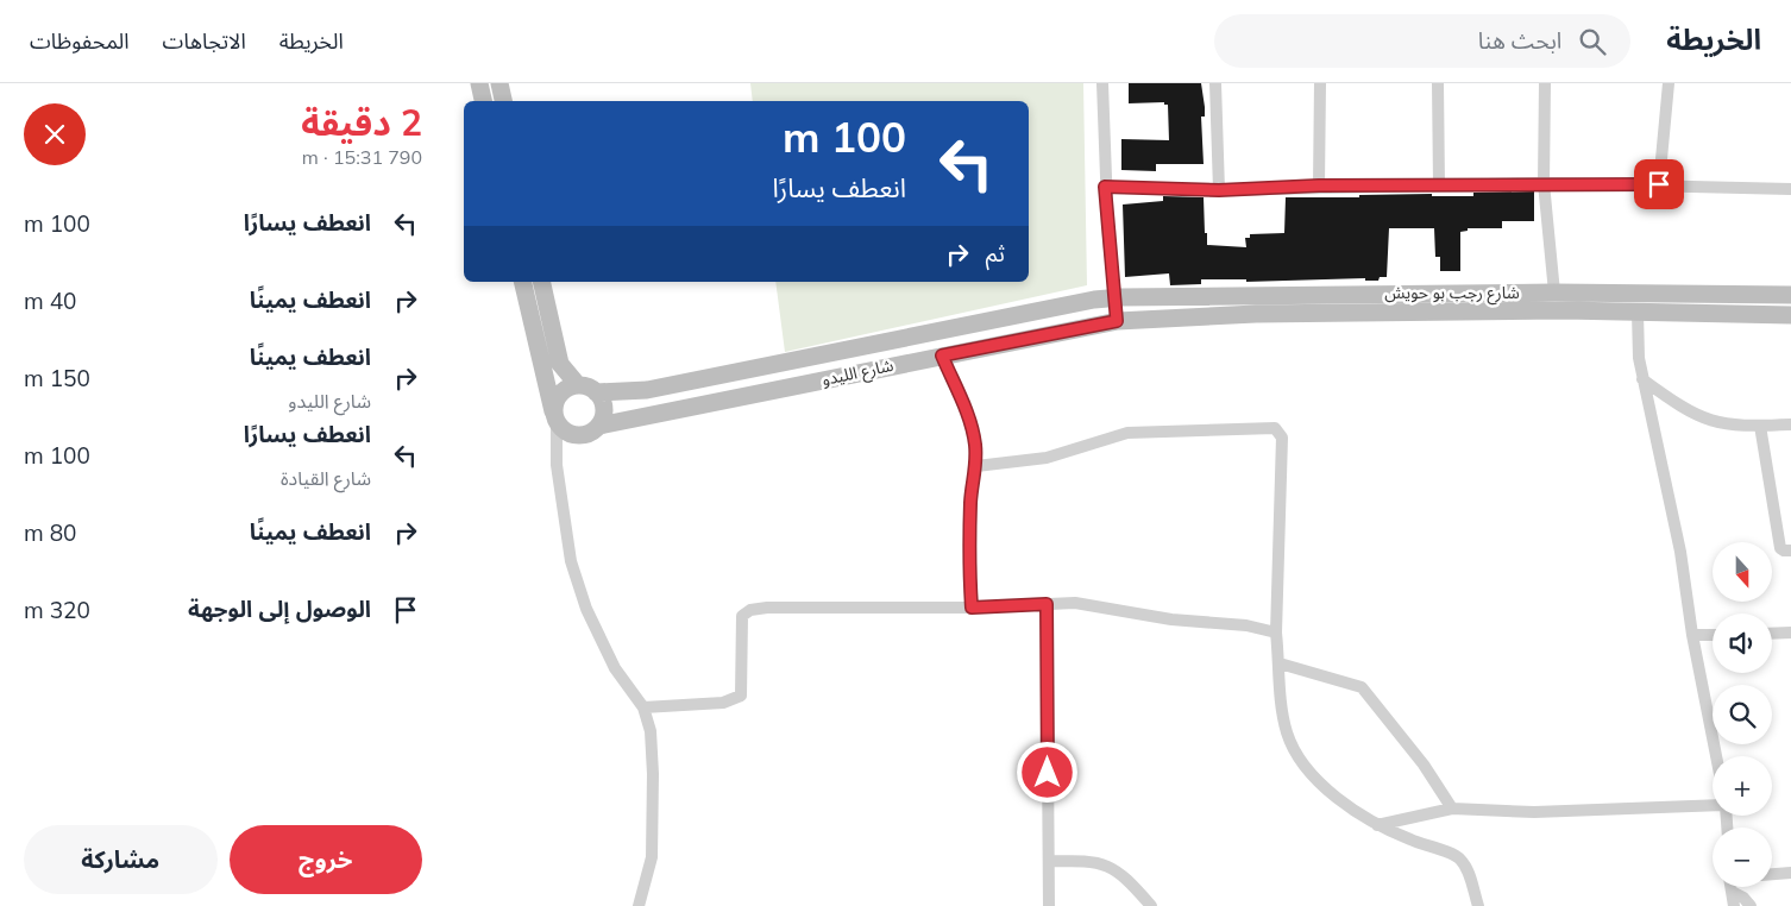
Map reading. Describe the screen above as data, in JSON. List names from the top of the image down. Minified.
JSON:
{"streets":{"main road":["شارع رجب بو حويش","شارع الليدو"]},"crossings":[["شارع رجب بو حويش","شارع الليدو"]],"north":"bottom","page":{"header":"الخريطة","search":"ابحث هنا","nav":["الخريطة","الاتجاهات","المحفوظات"],"heading":["2 دقيقة","790 m · 15:31"],"turn":["100 m","انعطف يسارًا"],"list":[{"name":"انعطف يسارًا","value":"100 m"},{"name":"انعطف يمينًا","value":"40 m"},{"name":"انعطف يمينًا","note":"شارع الليدو","value":"150 m"},{"name":"انعطف يسارًا","note":"شارع القيادة","value":"100 m"},{"name":"انعطف يمينًا","value":"80 m"},{"name":"الوصول إلى الوجهة","value":"320 m"}],"then":"ثم","map_buttons":["+","−"],"buttons":["خروج","مشاركة"]}}
